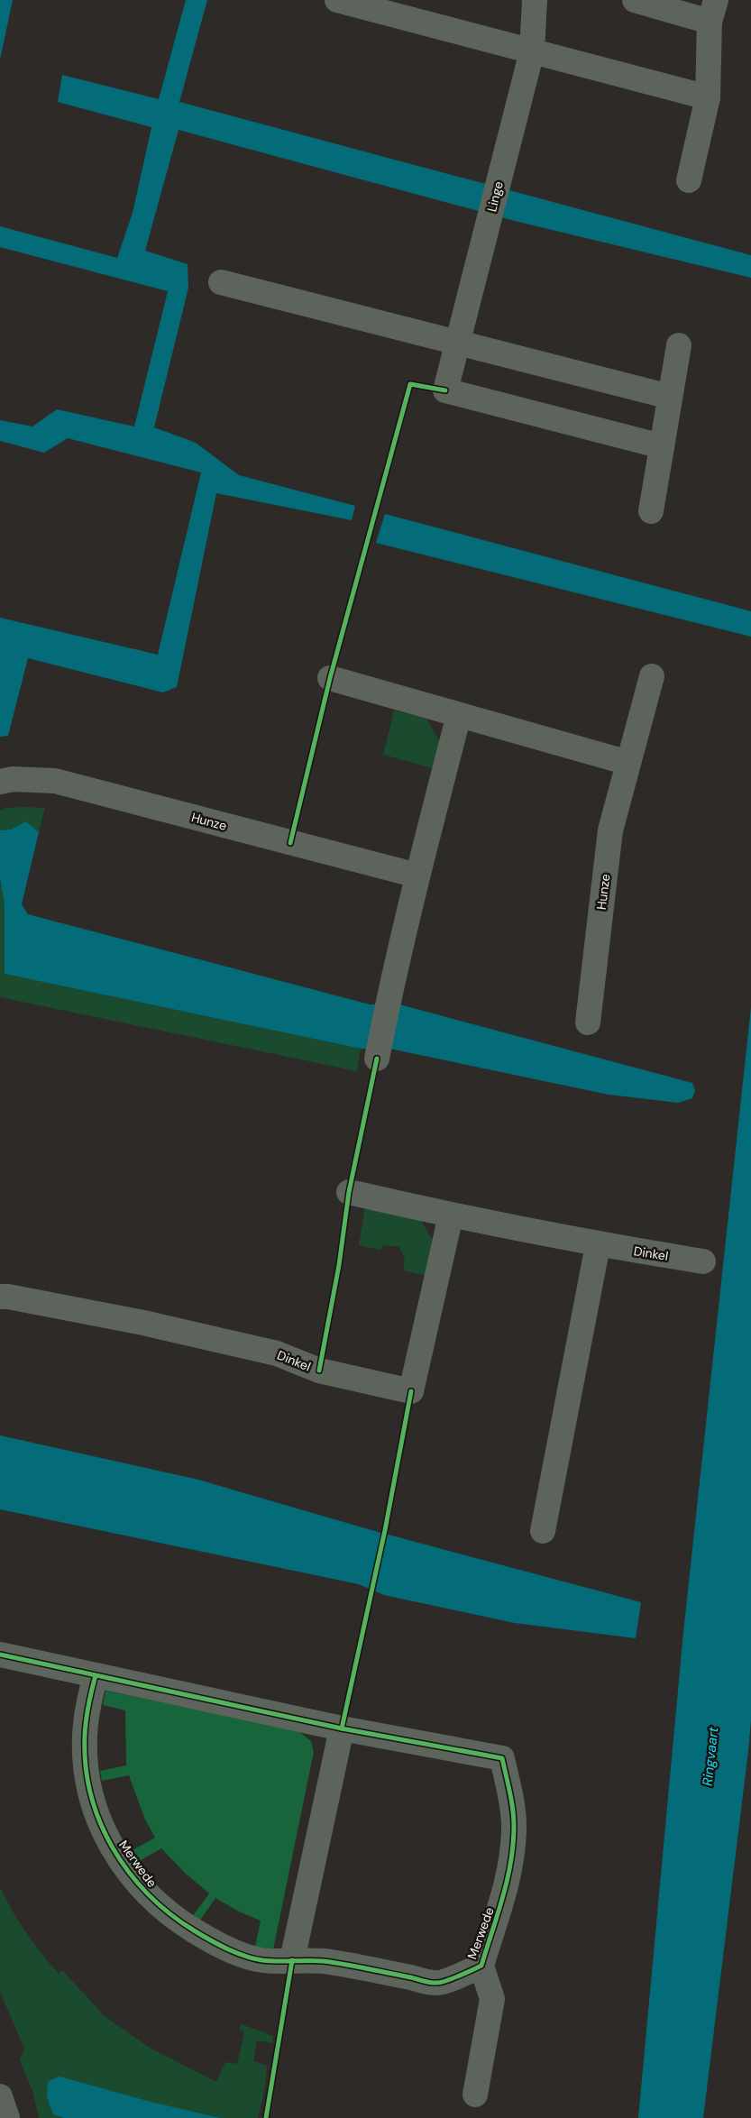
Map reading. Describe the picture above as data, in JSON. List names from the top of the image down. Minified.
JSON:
{"streets":{"street":["Linge","Hunze","Dinkel","Merwede"]},"water":["Ringvaart"]}
